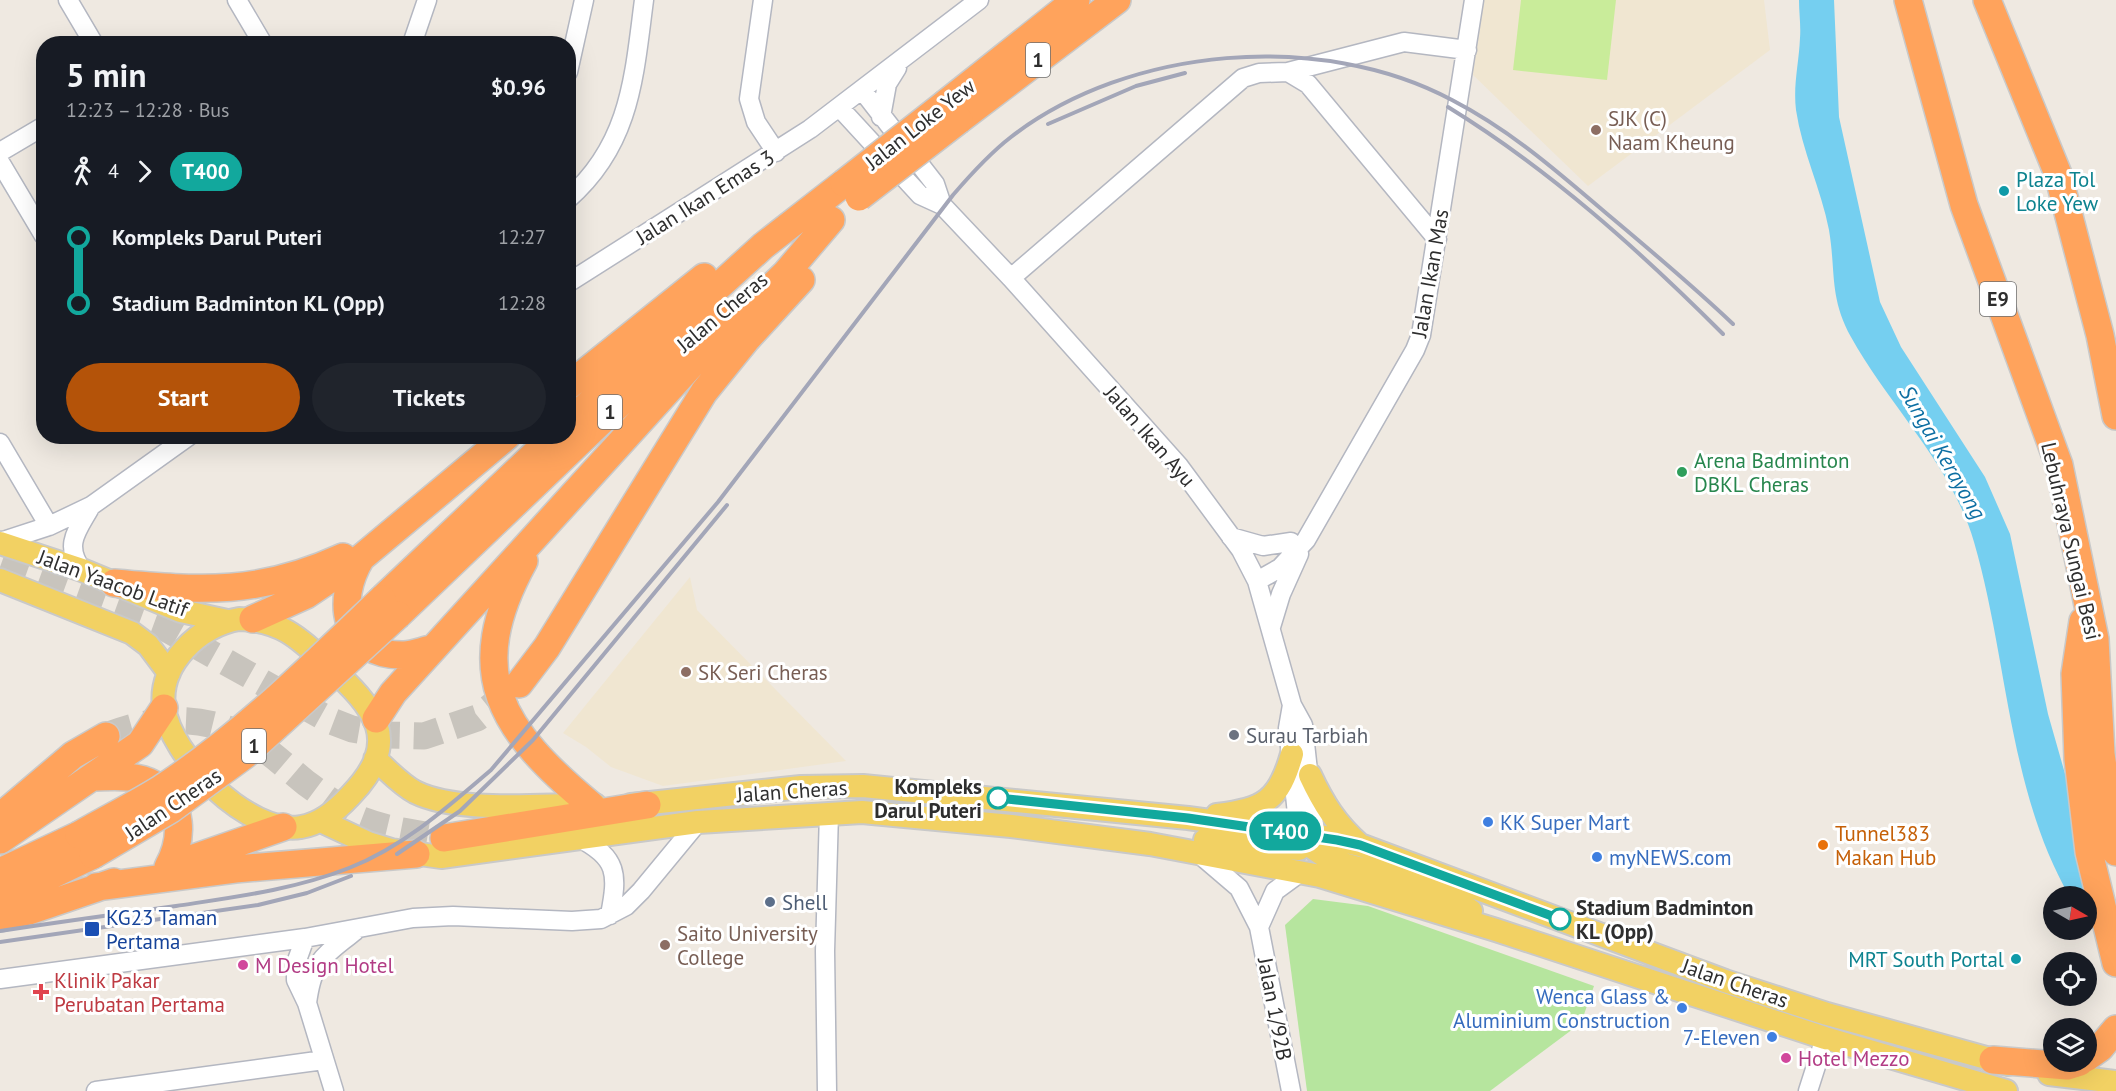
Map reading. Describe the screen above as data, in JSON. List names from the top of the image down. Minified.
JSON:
{"streets":{"highway":["1","Jalan Loke Yew","E9","Jalan Cheras","Lebuhraya Sungai Besi"],"main road":["Jalan Yaacob Latif"],"street":["Jalan Ikan Emas 3","Jalan Ikan Mas","Jalan Ikan Ayu","Jalan 1/92B"]},"crossings":[["Jalan Loke Yew","Jalan Cheras"],["Jalan Ikan Emas 3","Jalan Ikan Ayu"],["Jalan Ikan Mas","Jalan Ikan Ayu"],["Jalan Cheras","Jalan Ikan Ayu"],["Jalan Cheras","Jalan Yaacob Latif"],["Jalan Cheras","Jalan 1/92B"]],"water":["Sungai Kerayong"],"places":{"other":["SJK (C) Naam Kheung","Plaza Tol Loke Yew","Arena Badminton DBKL Cheras","SK Seri Cheras","Surau Tarbiah","Kompleks Darul Puteri","KK Super Mart","Tunnel383 Makan Hub","myNEWS.com","Shell","Stadium Badminton KL (Opp)","Saito University College","MRT South Portal","M Design Hotel","Wenca Glass & Aluminium Construction","7-Eleven","Hotel Mezzo"],"transit":["KG23 Taman Pertama"],"health":["Klinik Pakar Perubatan Pertama"]},"lines":["bus line T400"],"north":"right","page":{"on_map":"T400","heading":["5 min","12:23 – 12:28 · Bus","$0.96"],"legs":["4","T400"],"list":[{"name":"Kompleks Darul Puteri","value":"12:27"},{"name":"Stadium Badminton KL (Opp)","value":"12:28"}],"buttons":["Start","Tickets"]}}
